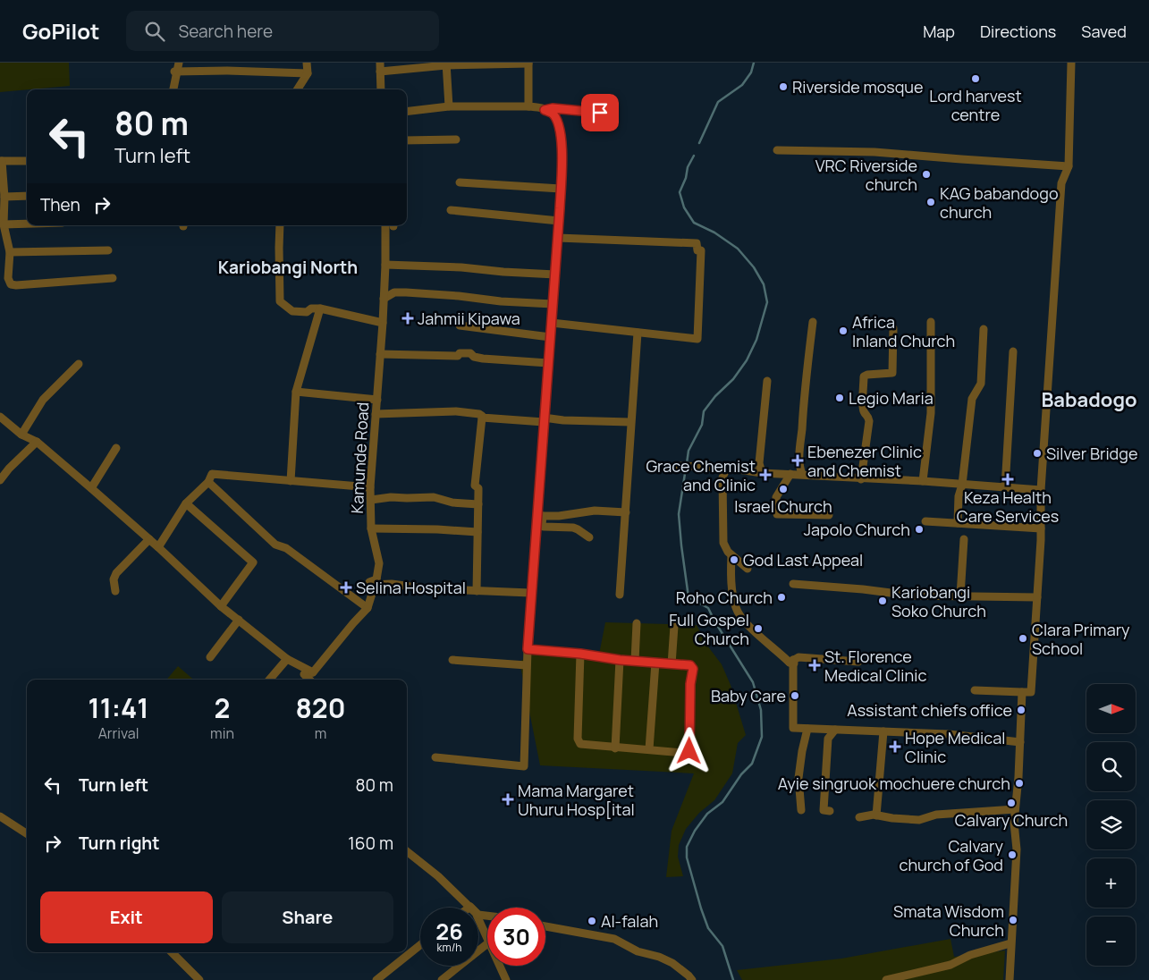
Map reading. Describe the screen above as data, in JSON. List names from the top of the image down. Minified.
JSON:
{"streets":{"street":["Kamunde Road"]},"districts":["Kariobangi North","Babadogo"],"places":{"other":["Lord harvest centre","Riverside mosque","VRC Riverside church","KAG babandogo church","Africa Inland Church","Legio Maria","Silver Bridge","Israel Church","Japolo Church","God Last Appeal","Roho Church","Kariobangi Soko Church","Full Gospel Church","Clara Primary School","Baby Care","Assistant chiefs office","Ayie singruok mochuere church","Calvary Church","Calvary church of God","Smata Wisdom Church","Al-falah"],"health":["Jahmii Kipawa","Ebenezer Clinic and Chemist","Grace Chemist and Clinic","Keza Health Care Services","Selina Hospital","St. Florence Medical Clinic","Hope Medical Clinic","Mama Margaret Uhuru Hosp[ital"]},"north":"right","page":{"header":"GoPilot","search":"Search here","nav":["Map","Directions","Saved"],"turn":["80 m","Turn left"],"then":"Then","eta":["11:41","Arrival","2","min","820","m"],"map_buttons":["+","−"],"list":[{"name":"Turn left","value":"80 m"},{"name":"Turn right","value":"160 m"}],"buttons":["Exit","Share"],"speed":"26 km/h","limit":"30"}}
